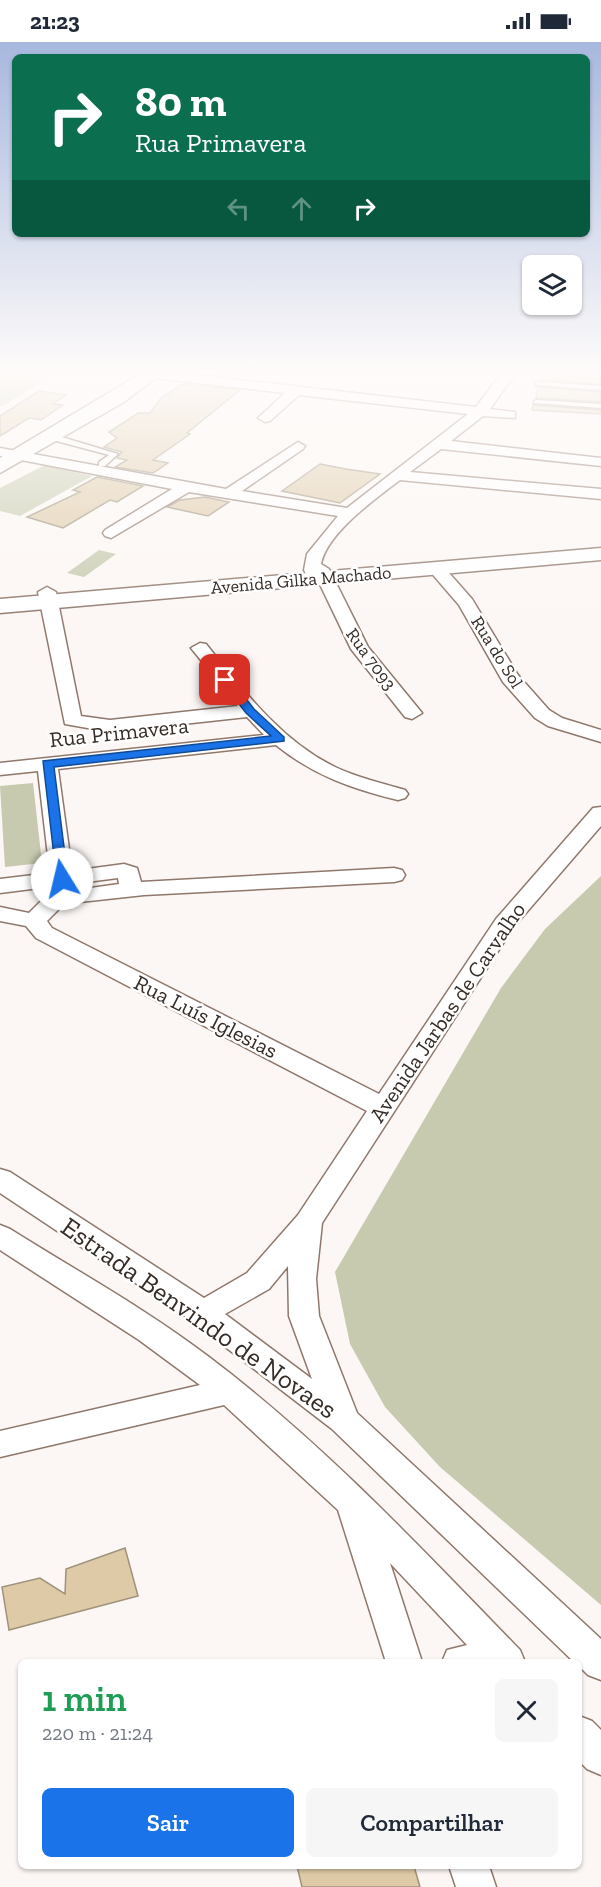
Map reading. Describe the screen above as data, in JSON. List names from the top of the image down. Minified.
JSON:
{"streets":{"street":["Avenida Gilka Machado","Rua do Sol","Rua 7093","Rua Primavera","Avenida Jarbas de Carvalho","Rua Luís Iglesias","Estrada Benvindo de Novaes"]},"crossings":[["Avenida Gilka Machado","Rua do Sol"],["Avenida Gilka Machado","Rua 7093"],["Avenida Jarbas de Carvalho","Rua Luís Iglesias"],["Avenida Jarbas de Carvalho","Estrada Benvindo de Novaes"]],"page":{"status":"21:23","turn":["80 m","Rua Primavera"],"heading":["1 min","220 m · 21:24"],"buttons":["Sair","Compartilhar"]}}
